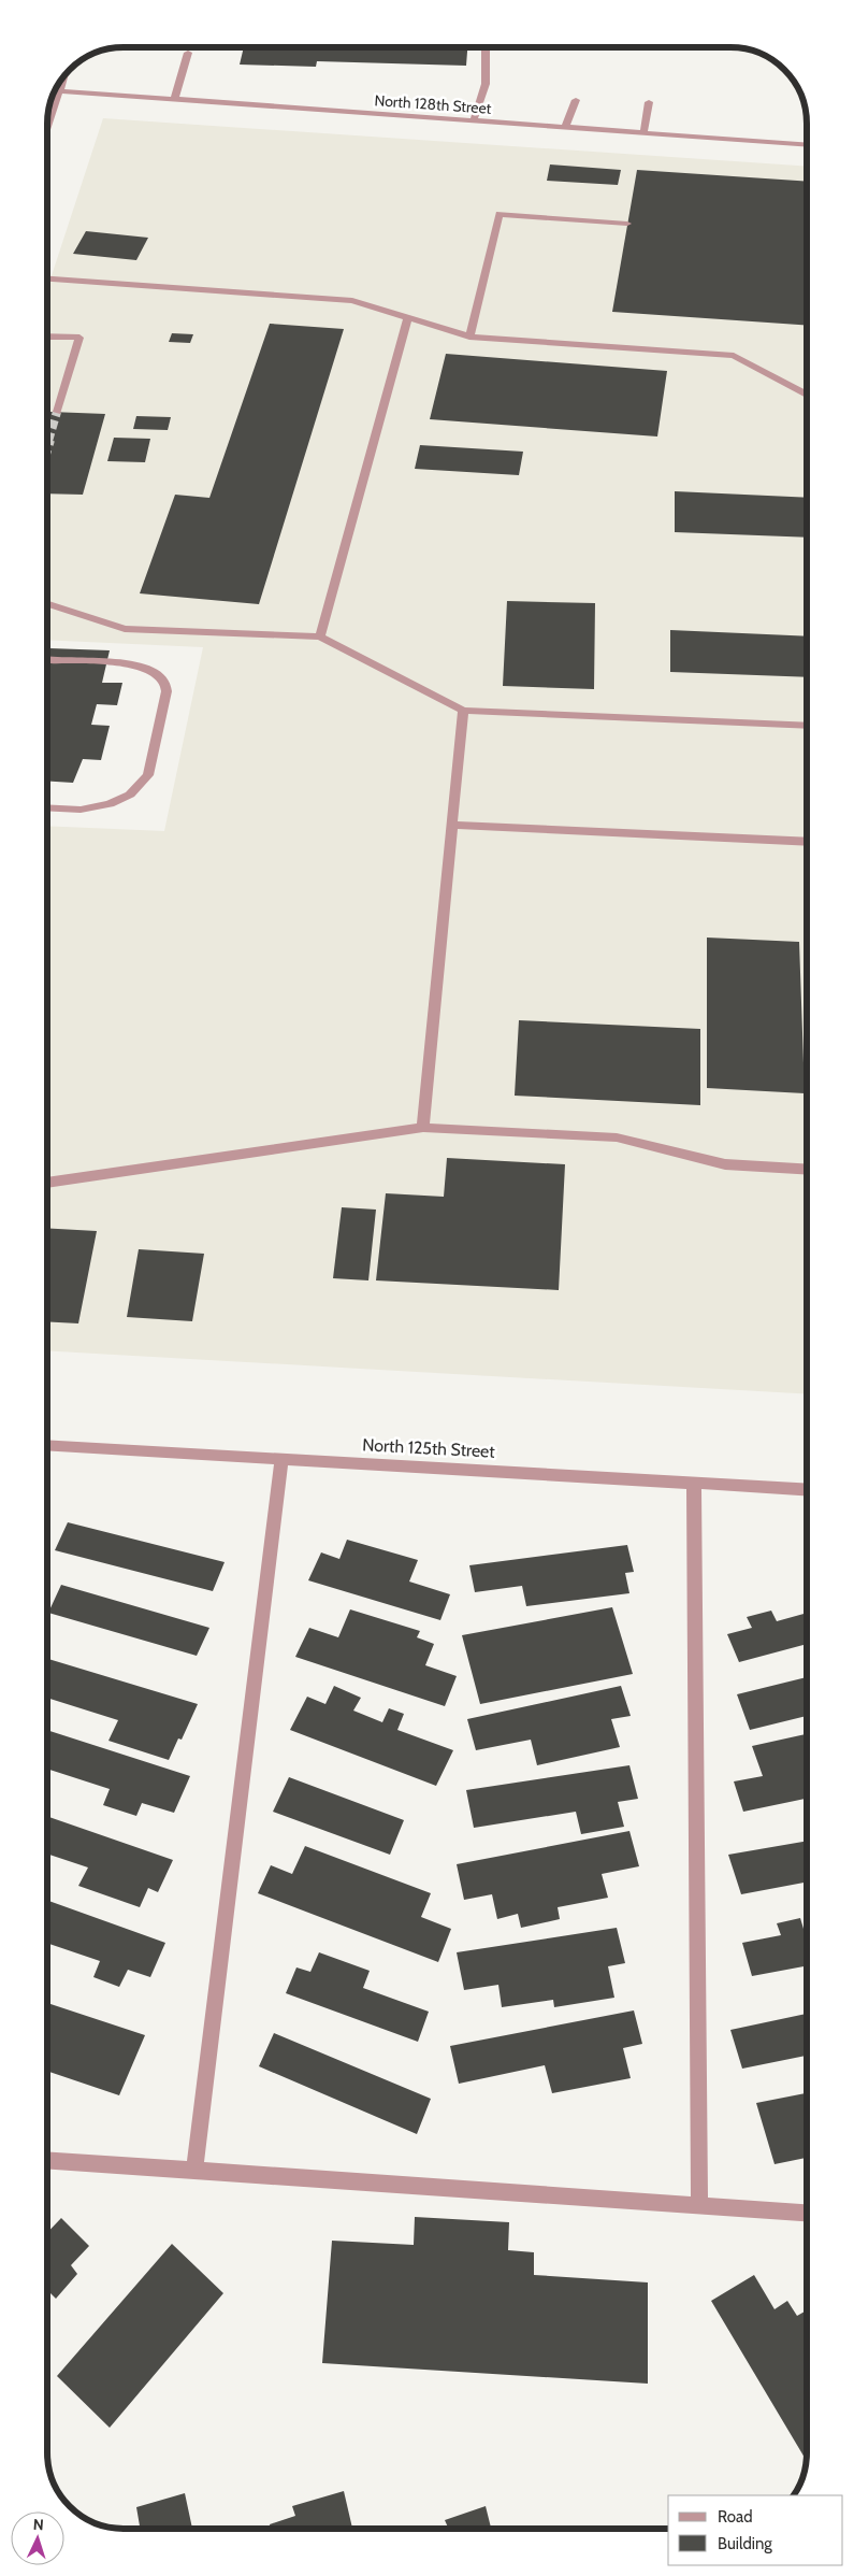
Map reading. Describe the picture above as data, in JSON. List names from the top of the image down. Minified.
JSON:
{"streets":{"street":["North 128th Street","North 125th Street"]},"legend":["Road","Building"],"north":"top"}
